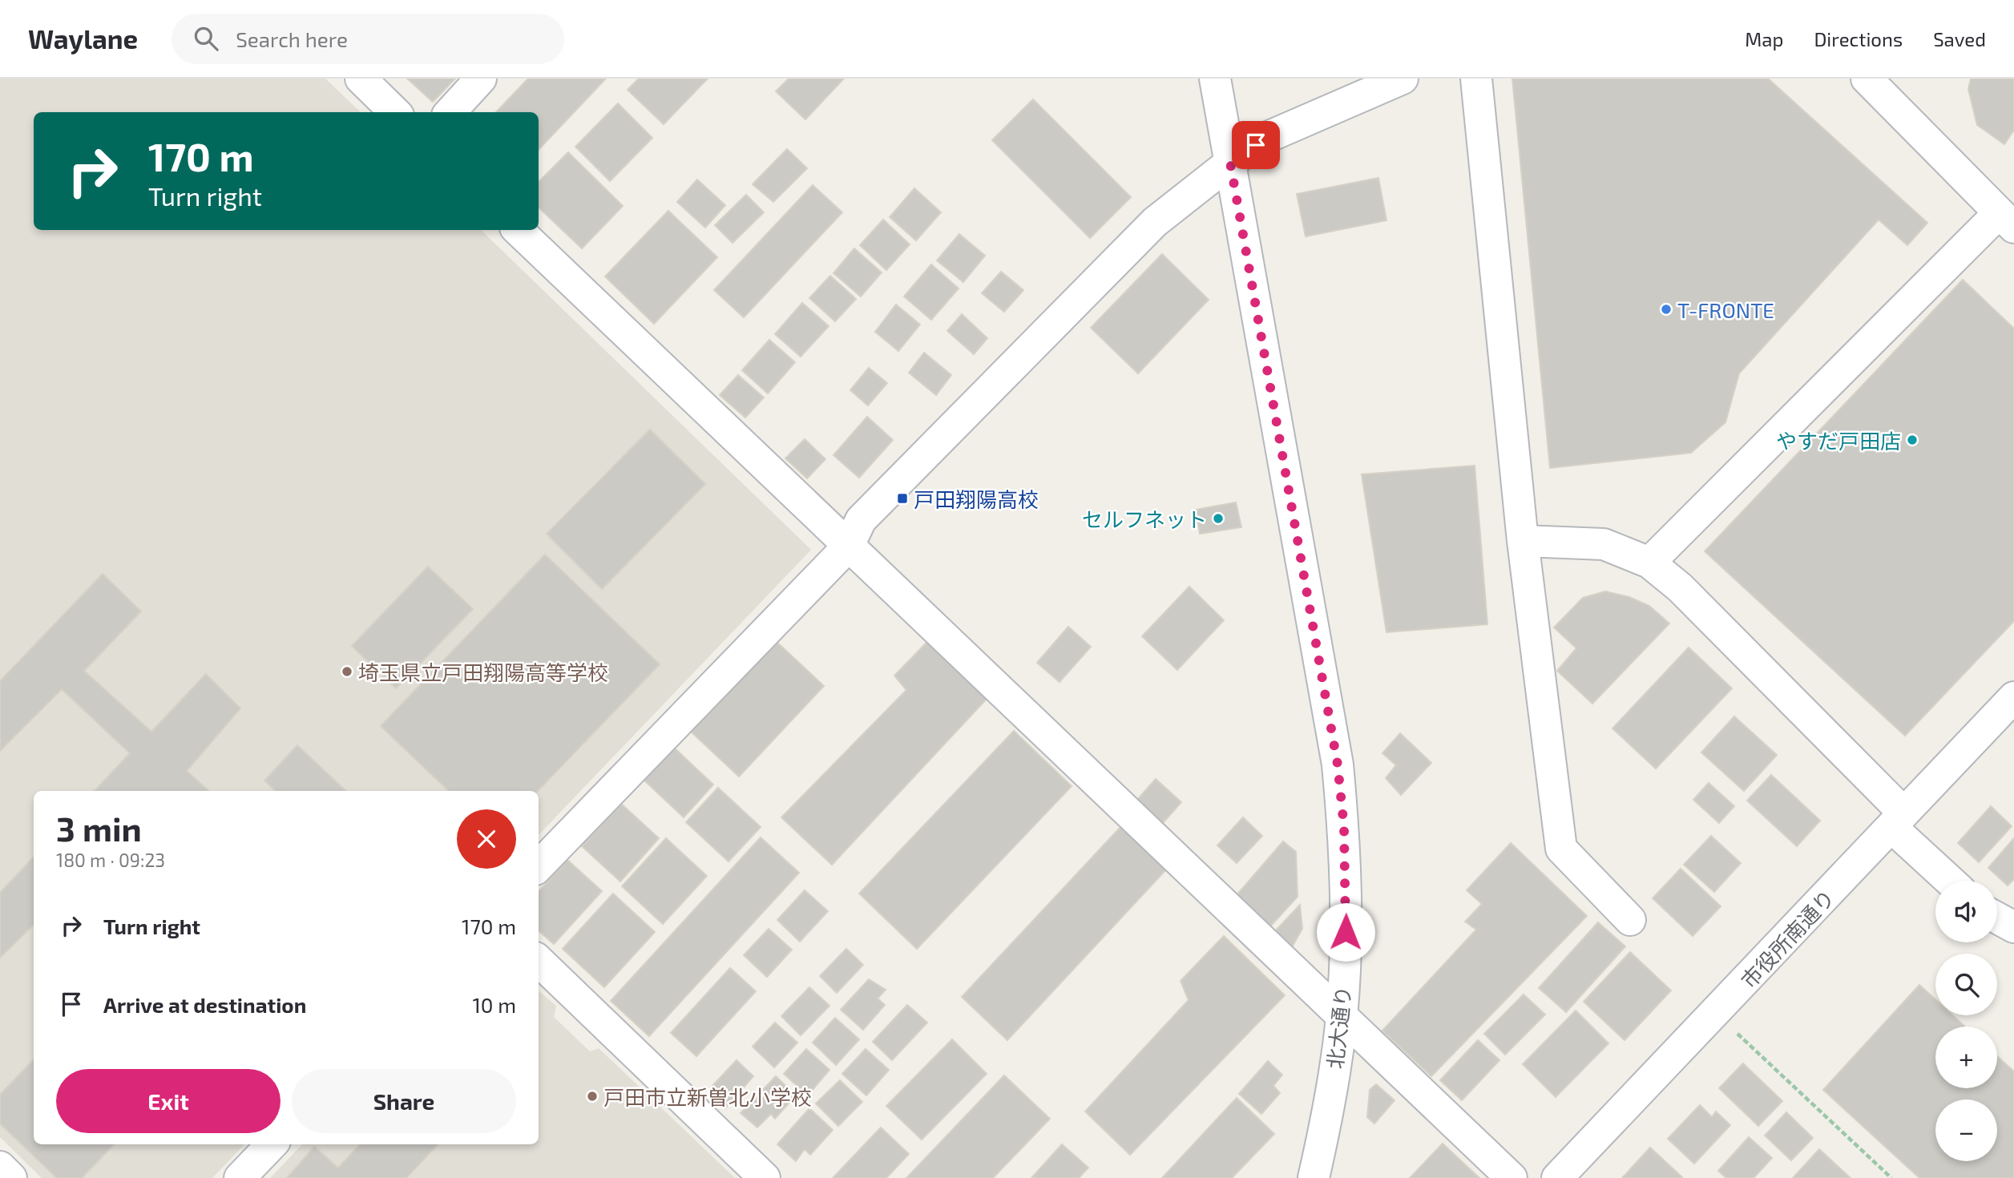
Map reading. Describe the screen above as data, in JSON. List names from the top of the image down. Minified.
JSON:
{"streets":{"street":["市役所南通り","北大通り"]},"places":{"other":["T-FRONTE","やすだ戸田店","セルフネット","埼玉県立戸田翔陽高等学校","戸田市立新曽北小学校"],"transit":["戸田翔陽高校"]},"page":{"header":"Waylane","search":"Search here","nav":["Map","Directions","Saved"],"turn":["170 m","Turn right"],"heading":["3 min","180 m · 09:23"],"map_buttons":["+","−"],"list":[{"name":"Turn right","value":"170 m"},{"name":"Arrive at destination","value":"10 m"}],"buttons":["Exit","Share"]}}
